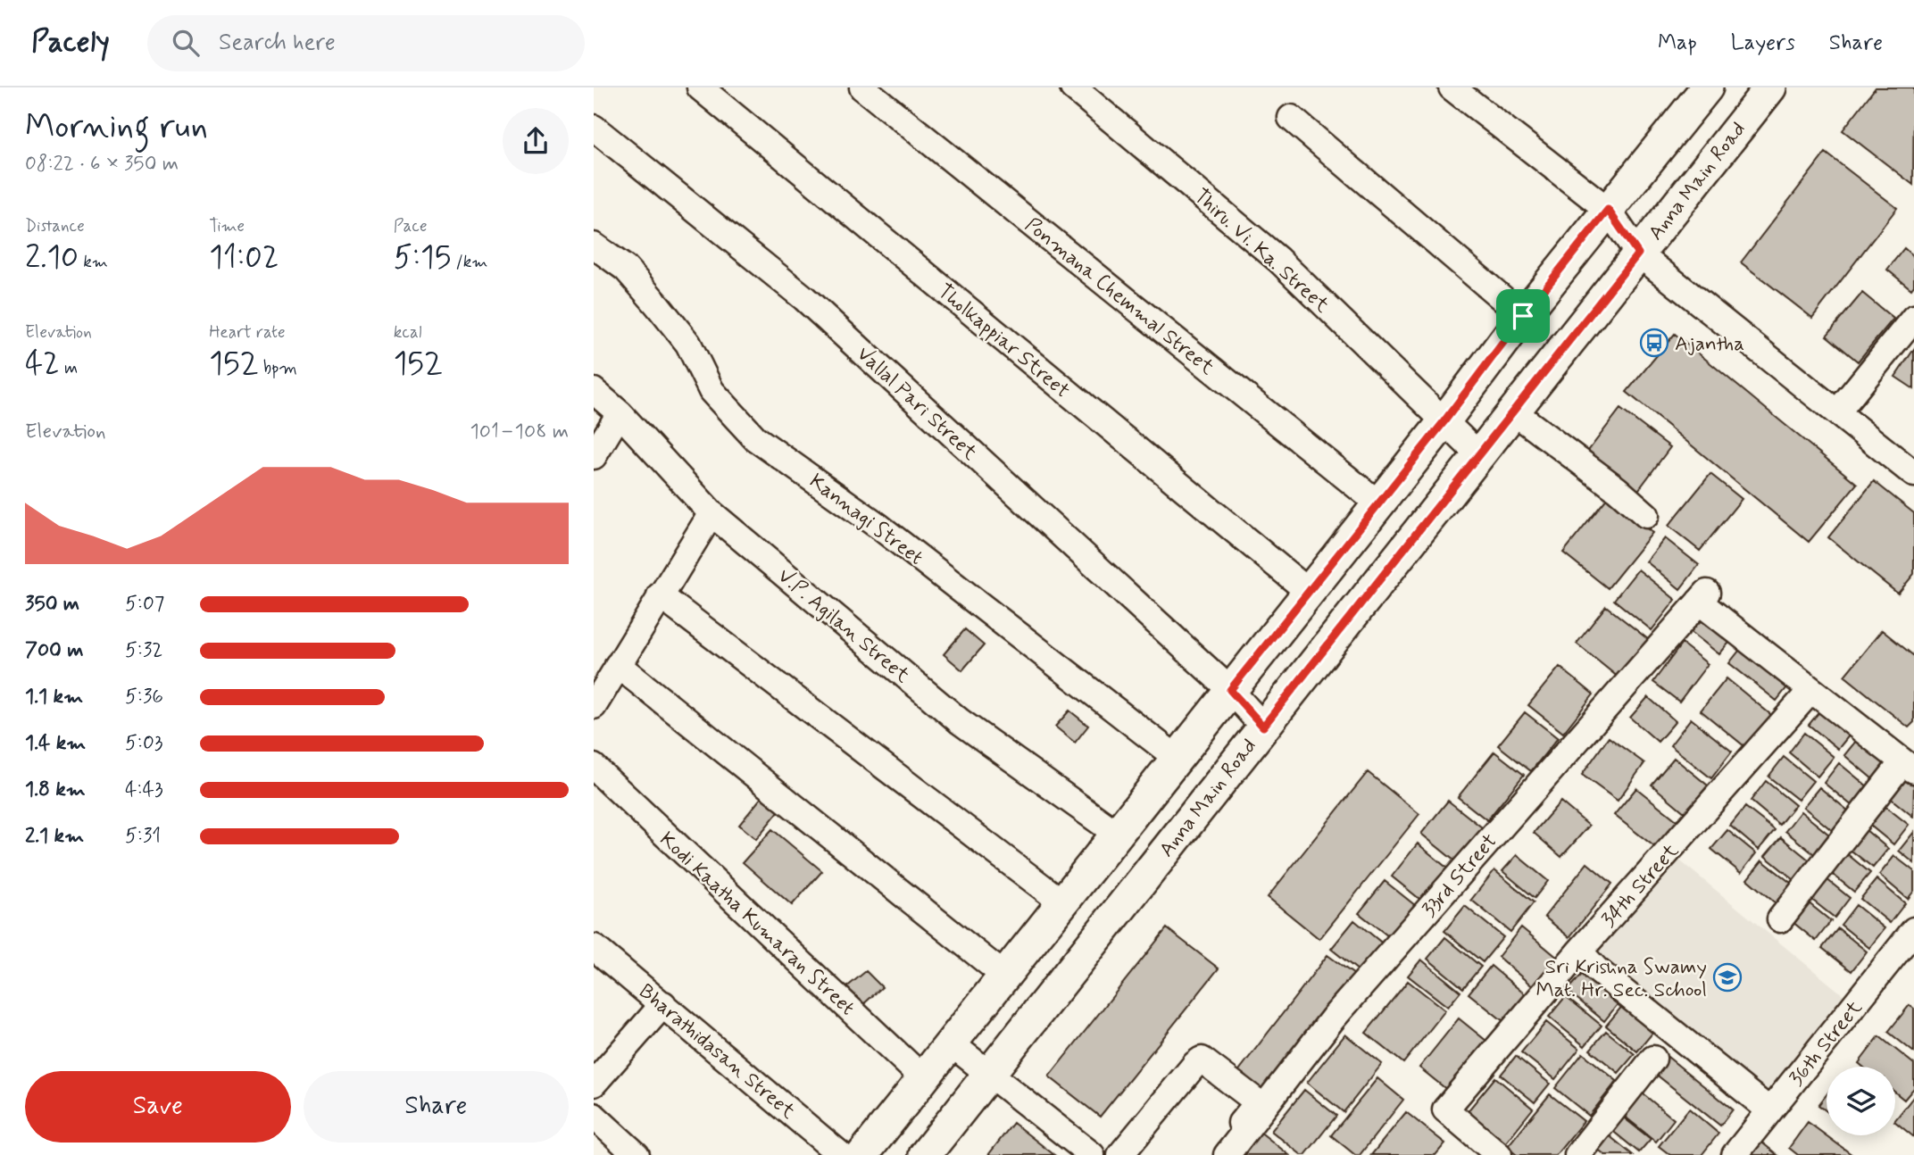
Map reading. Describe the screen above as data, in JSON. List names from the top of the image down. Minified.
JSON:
{"streets":{"main road":["Anna Main Road"],"street":["Thiru. Vi. Ka. Street","Ponmana Chemmal Street","Tholkappiar Street","Vallal Pari Street","Kannagi Street","V.P. Agilan Street","33rd Street","34th Street","Kodi Kaatha Kumaran Street","36th Street","Bharathidasan Street"]},"crossings":[["Anna Main Road","Thiru. Vi. Ka. Street"],["Anna Main Road","Vallal Pari Street"],["33rd Street","34th Street"]],"places":{"bus stop":["Ajantha"],"school or university":["Sri Krishna Swamy Mat. Hr. Sec. School"]},"page":{"header":"Pacely","search":"Search here","nav":["Map","Layers","Share"],"heading":["Morning run","08:22 · 6 × 350 m"],"stats":[["Distance","2.10 km"],["Time","11:02"],["Pace","5:15 /km"],["Elevation","42 m"],["Heart rate","152 bpm"],["kcal","152"]],"chart":["Elevation","101–108 m"],"list":[{"name":"350 m","note":"5:07"},{"name":"700 m","note":"5:32"},{"name":"1.1 km","note":"5:36"},{"name":"1.4 km","note":"5:03"},{"name":"1.8 km","note":"4:43"},{"name":"2.1 km","note":"5:31"}],"buttons":["Save","Share"]}}
